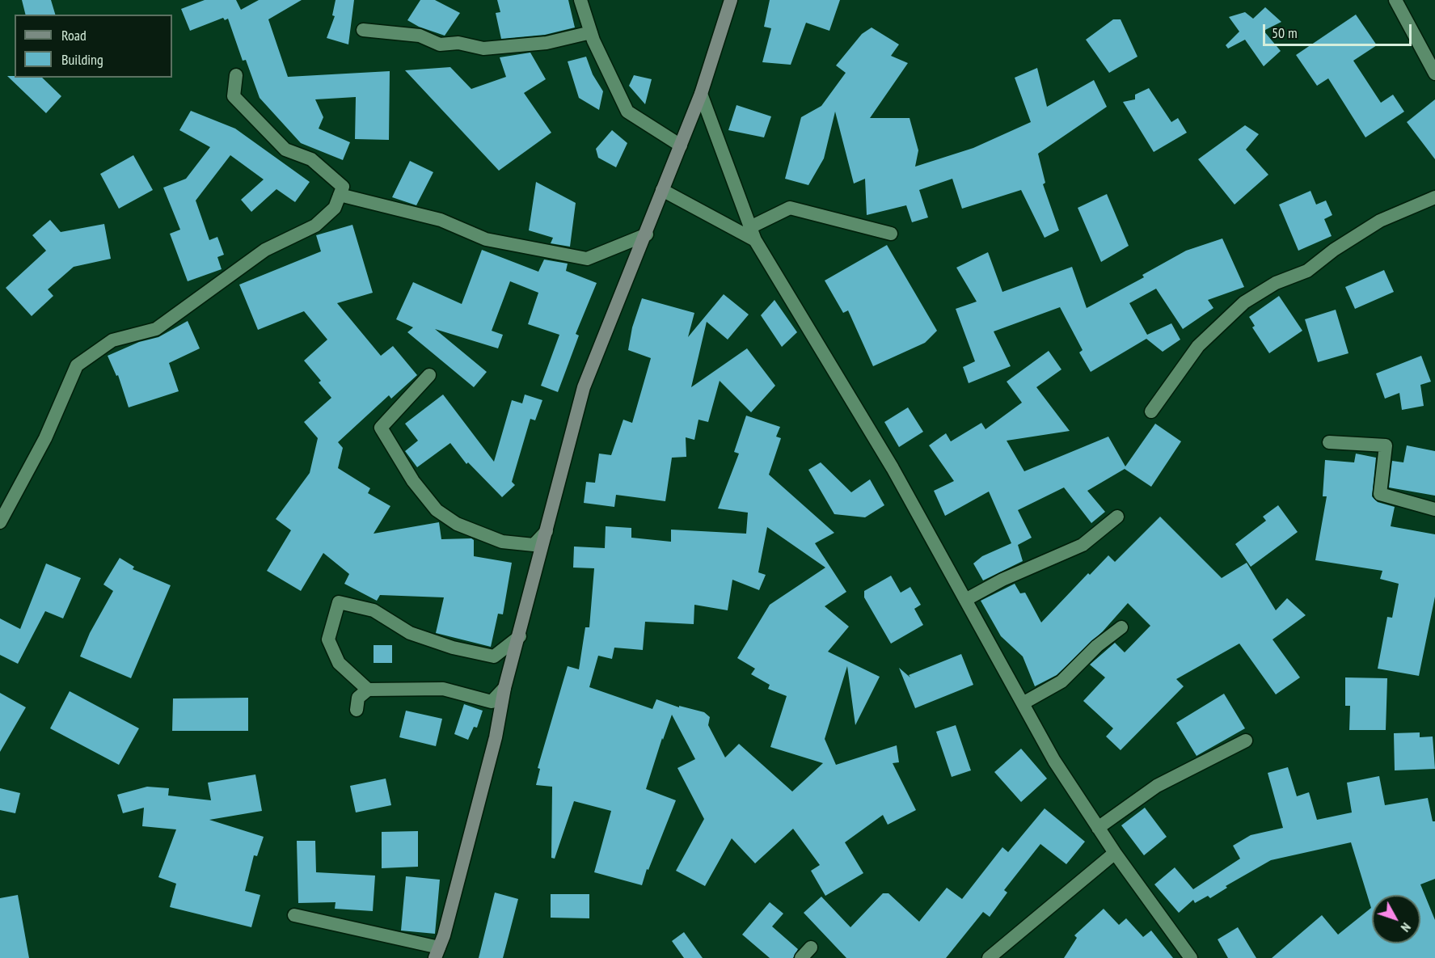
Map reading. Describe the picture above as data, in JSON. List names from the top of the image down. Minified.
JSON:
{"legend":["Road","Building"],"scale_bar":"50 m","north":"bottom right"}
